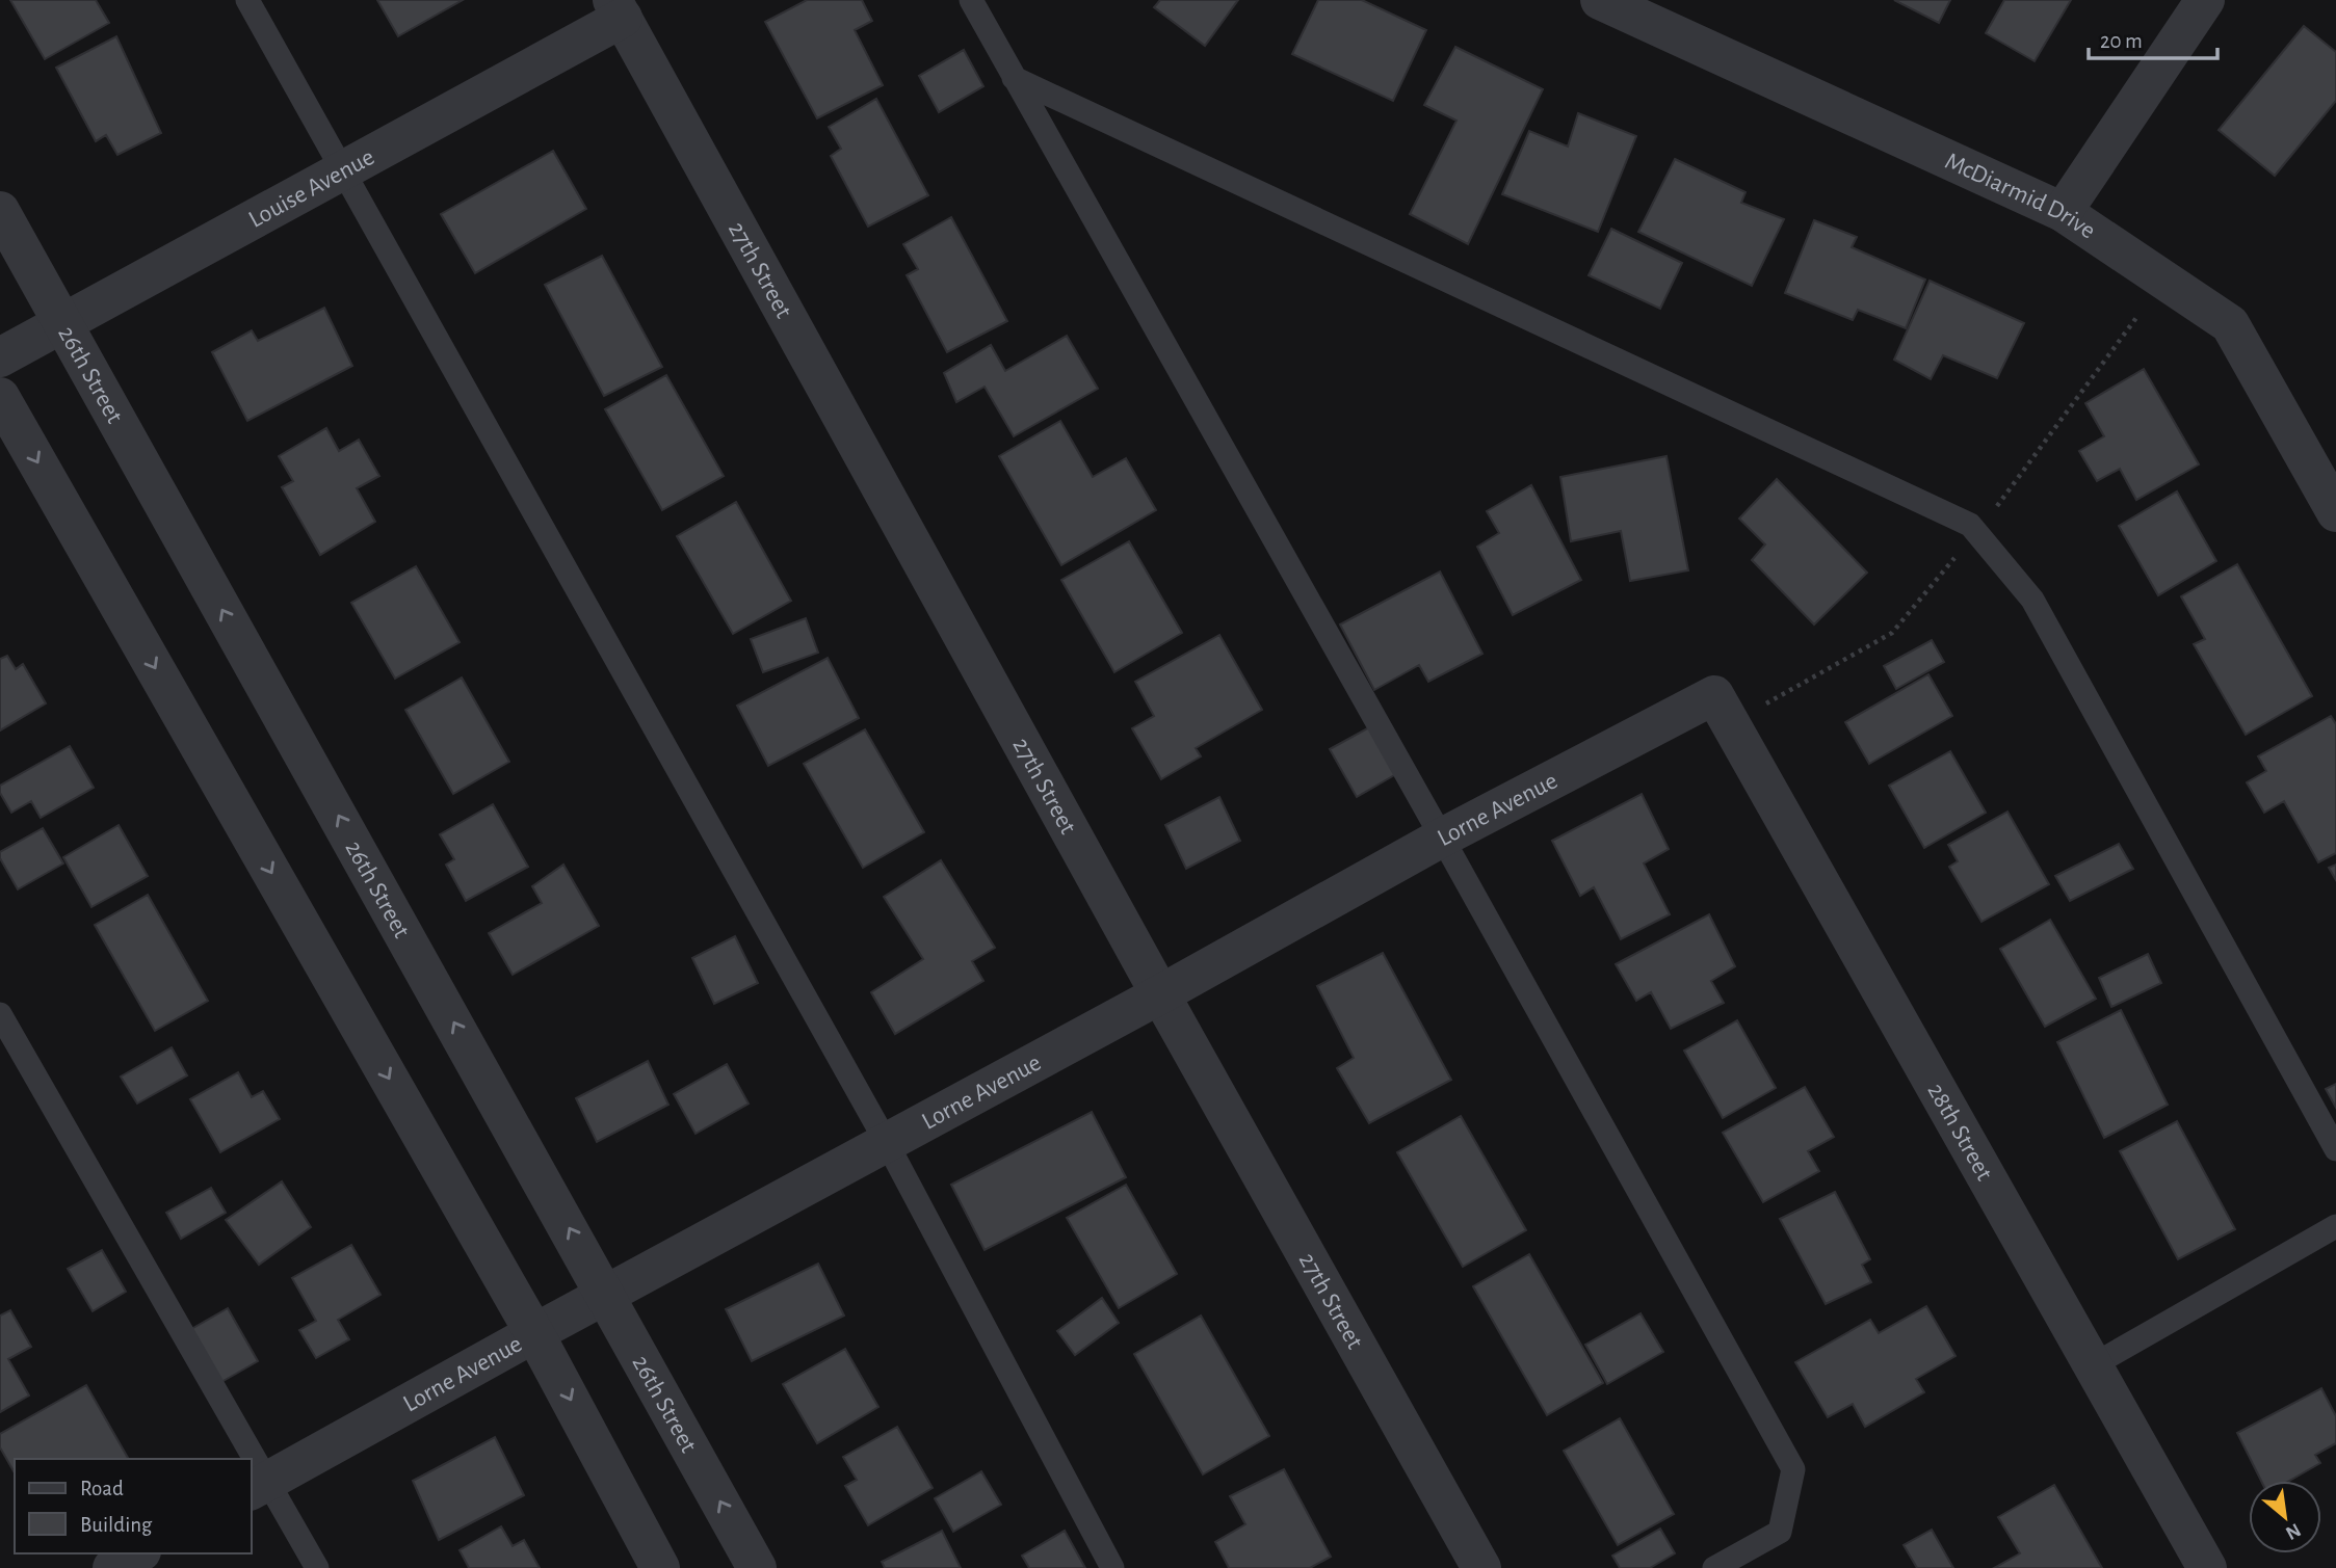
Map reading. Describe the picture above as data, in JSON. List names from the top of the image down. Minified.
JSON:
{"streets":{"street":["Louise Avenue","McDiarmid Drive","27th Street","26th Street","Lorne Avenue","28th Street"]},"crossings":[["Louise Avenue","27th Street"],["Louise Avenue","26th Street"],["27th Street","Lorne Avenue"],["26th Street","Lorne Avenue"],["Lorne Avenue","28th Street"]],"legend":["Road","Building"],"scale_bar":"20 m","north":"bottom right"}
